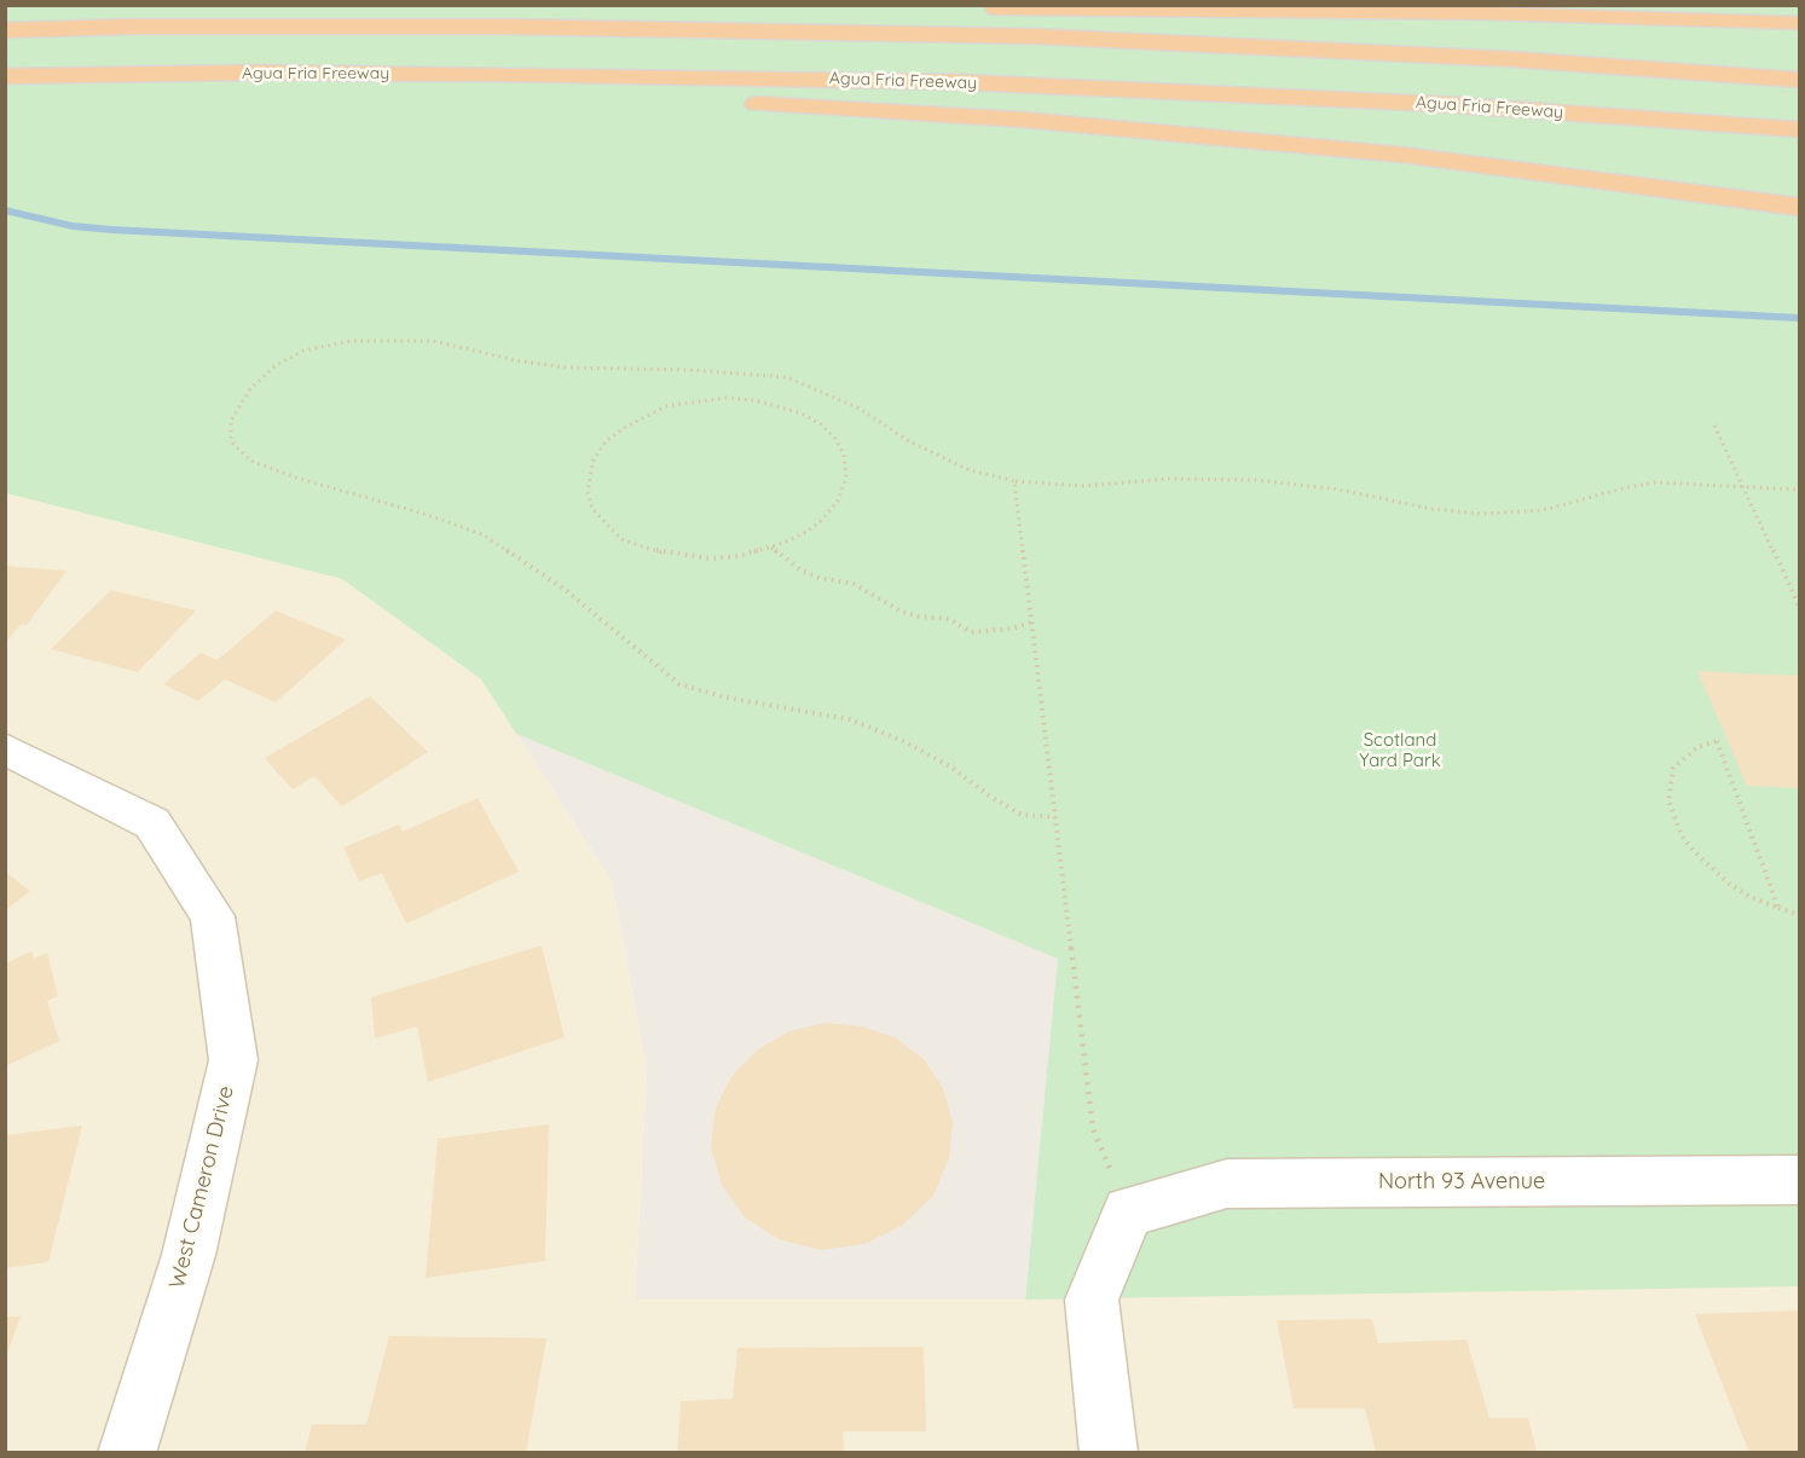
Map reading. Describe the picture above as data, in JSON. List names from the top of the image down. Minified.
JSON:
{"streets":{"highway":["Agua Fria Freeway"],"street":["North 93 Avenue","West Cameron Drive"]},"parks":["Scotland Yard Park"]}
